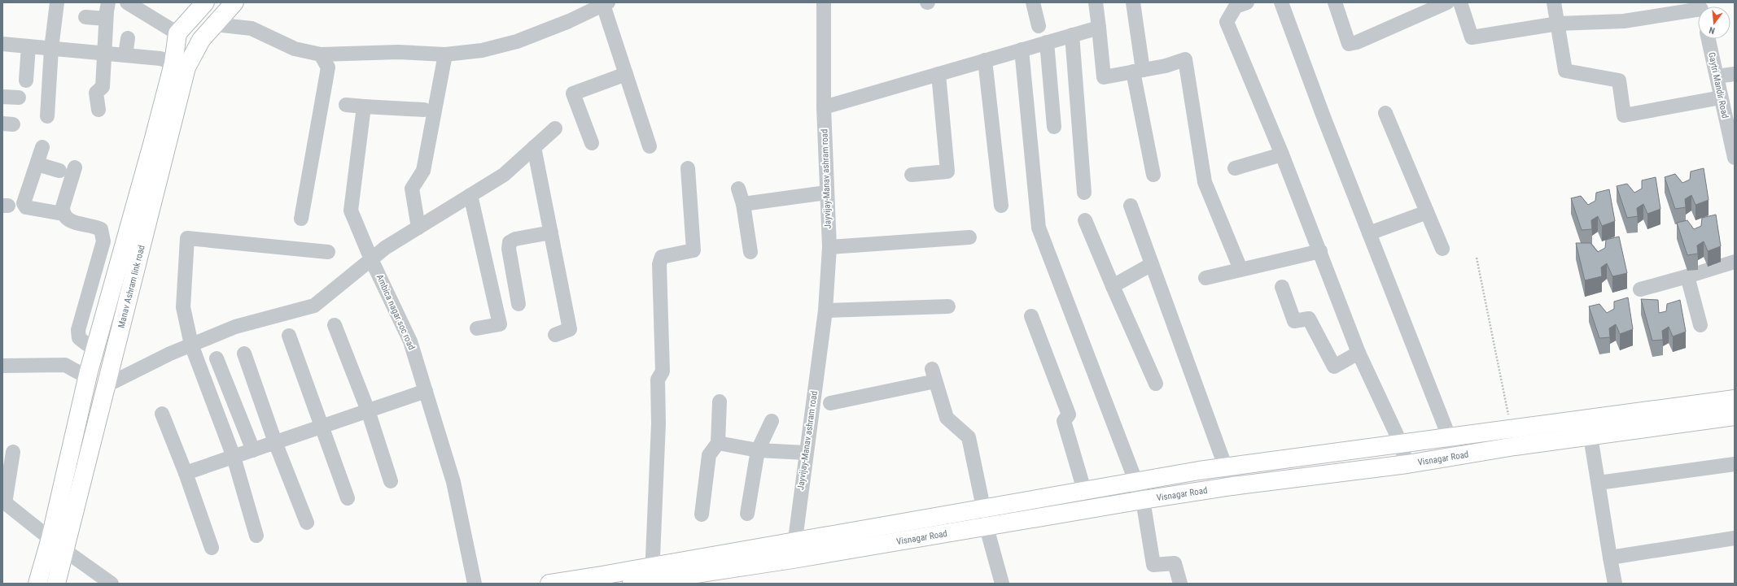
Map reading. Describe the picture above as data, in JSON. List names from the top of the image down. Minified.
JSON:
{"streets":{"main road":["Manav Ashram link road","Visnagar Road"],"street":["Gaytri Mandir Road","Jayvijay-Manav ashram road","Ambica nagar soc road"]},"crossings":[["Jayvijay-Manav ashram road","Visnagar Road"]],"north":"bottom"}
